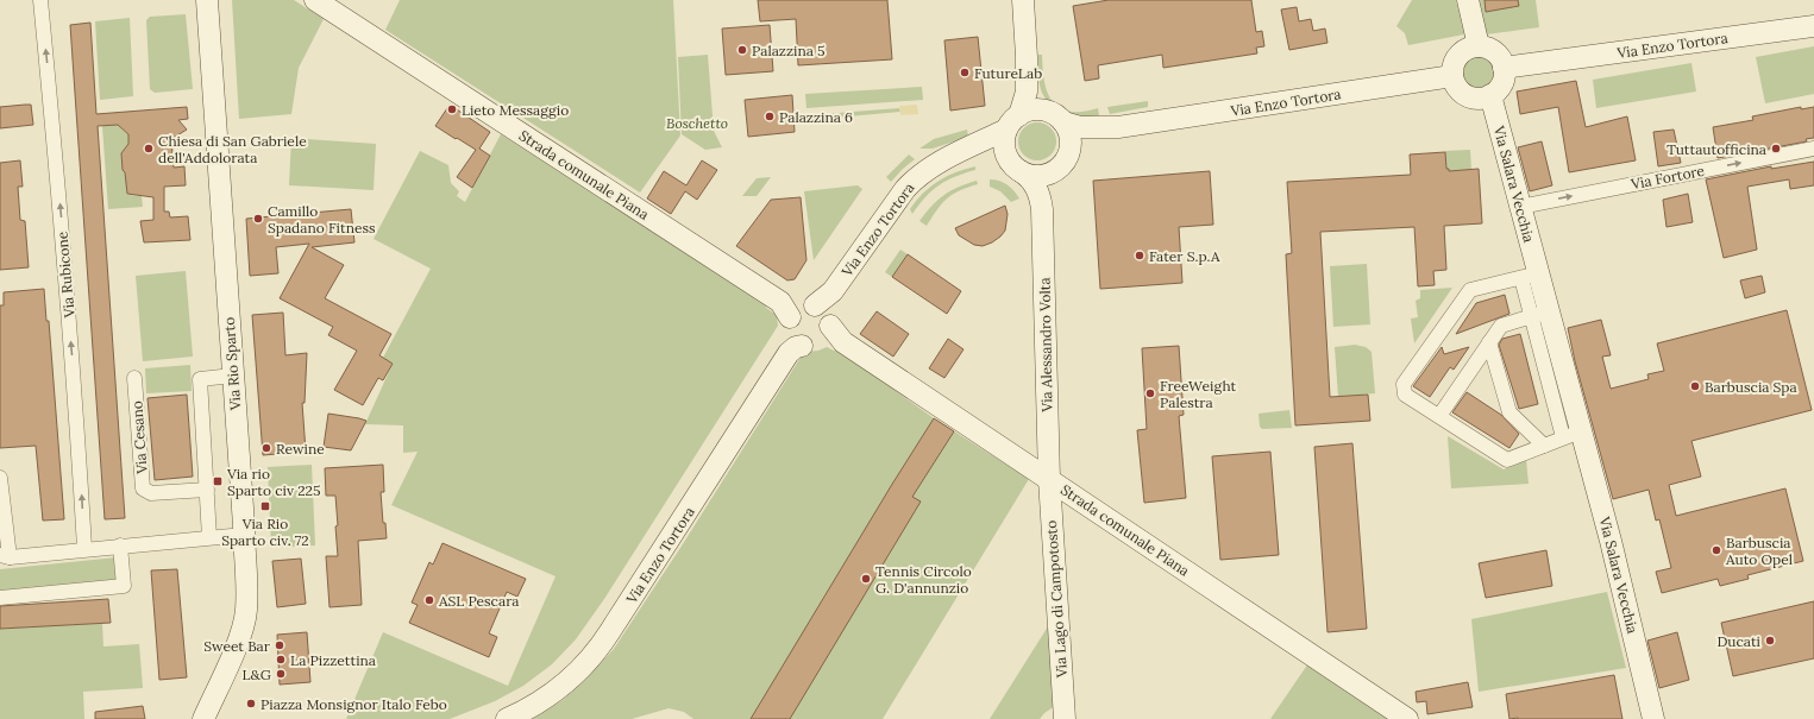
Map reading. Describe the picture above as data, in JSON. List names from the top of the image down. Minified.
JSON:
{"streets":{"street":["Via Enzo Tortora","Strada comunale Piana","Via Fortore","Via Salara Vecchia","Via Rubicone","Via Alessandro Volta","Via Rio Sparto","Via Cesano","Via Lago di Campotosto"]},"crossings":[["Via Enzo Tortora","Strada comunale Piana"],["Via Enzo Tortora","Via Salara Vecchia"],["Via Enzo Tortora","Via Alessandro Volta"],["Strada comunale Piana","Via Alessandro Volta"],["Strada comunale Piana","Via Lago di Campotosto"],["Via Fortore","Via Salara Vecchia"],["Via Alessandro Volta","Via Lago di Campotosto"]],"one_way":["Via Fortore","Via Rubicone"],"parks":["Boschetto"],"places":{"other":["Palazzina 5","FutureLab","Lieto Messaggio","Palazzina 6","Chiesa di San Gabriele dell'Addolorata","Tuttautofficina","Camillo Spadano Fitness","Fater S.p.A","Barbuscia Spa","FreeWeight Palestra","Rewine","Barbuscia Auto Opel","Tennis Circolo G. D'annunzio","ASL Pescara","Ducati","Sweet Bar","La Pizzettina","L&G","Piazza Monsignor Italo Febo"],"transit":["Via rio Sparto civ 225","Via Rio Sparto civ. 72"]}}
